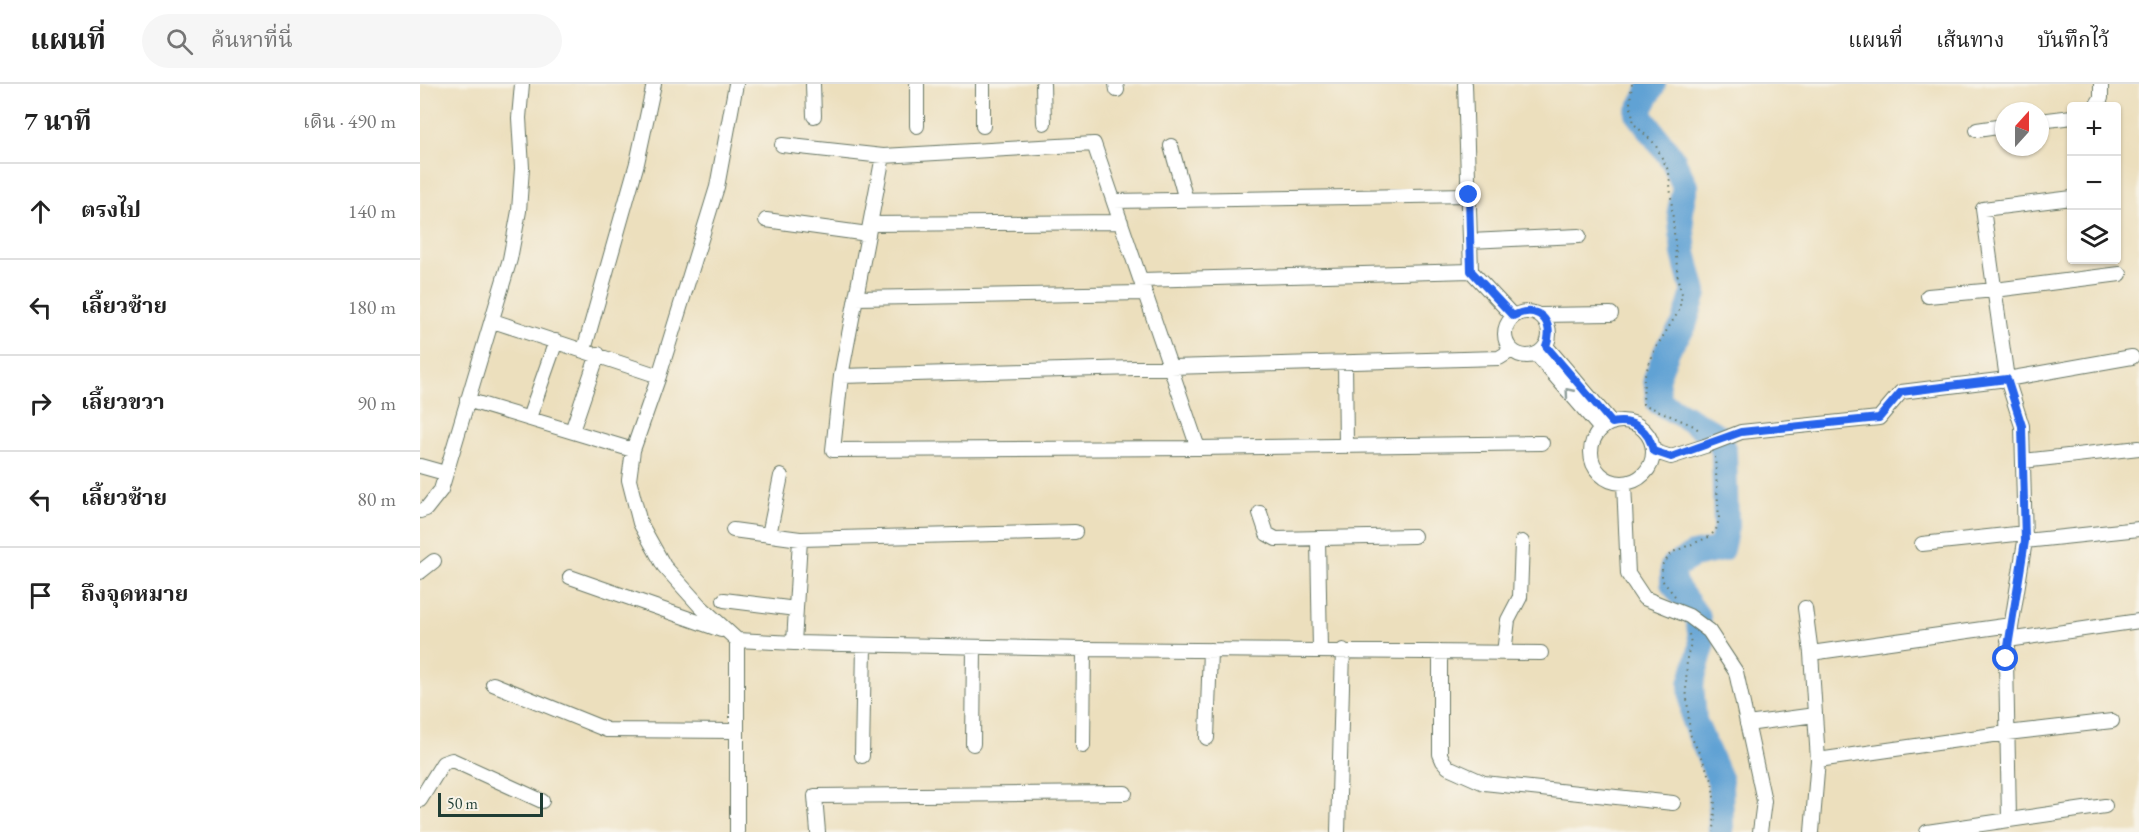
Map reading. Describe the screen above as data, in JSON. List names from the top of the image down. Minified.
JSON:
{"scale_bar":"50 m","north":"top","page":{"header":"แผนที่","search":"ค้นหาที่นี่","nav":["แผนที่","เส้นทาง","บันทึกไว้"],"heading":["7 นาที","เดิน · 490 m"],"map_buttons":["+","−"],"list":[["ตรงไป","140 m"],["เลี้ยวซ้าย","180 m"],["เลี้ยวขวา","90 m"],["เลี้ยวซ้าย","80 m"],"ถึงจุดหมาย"],"scale":"50 m"}}
